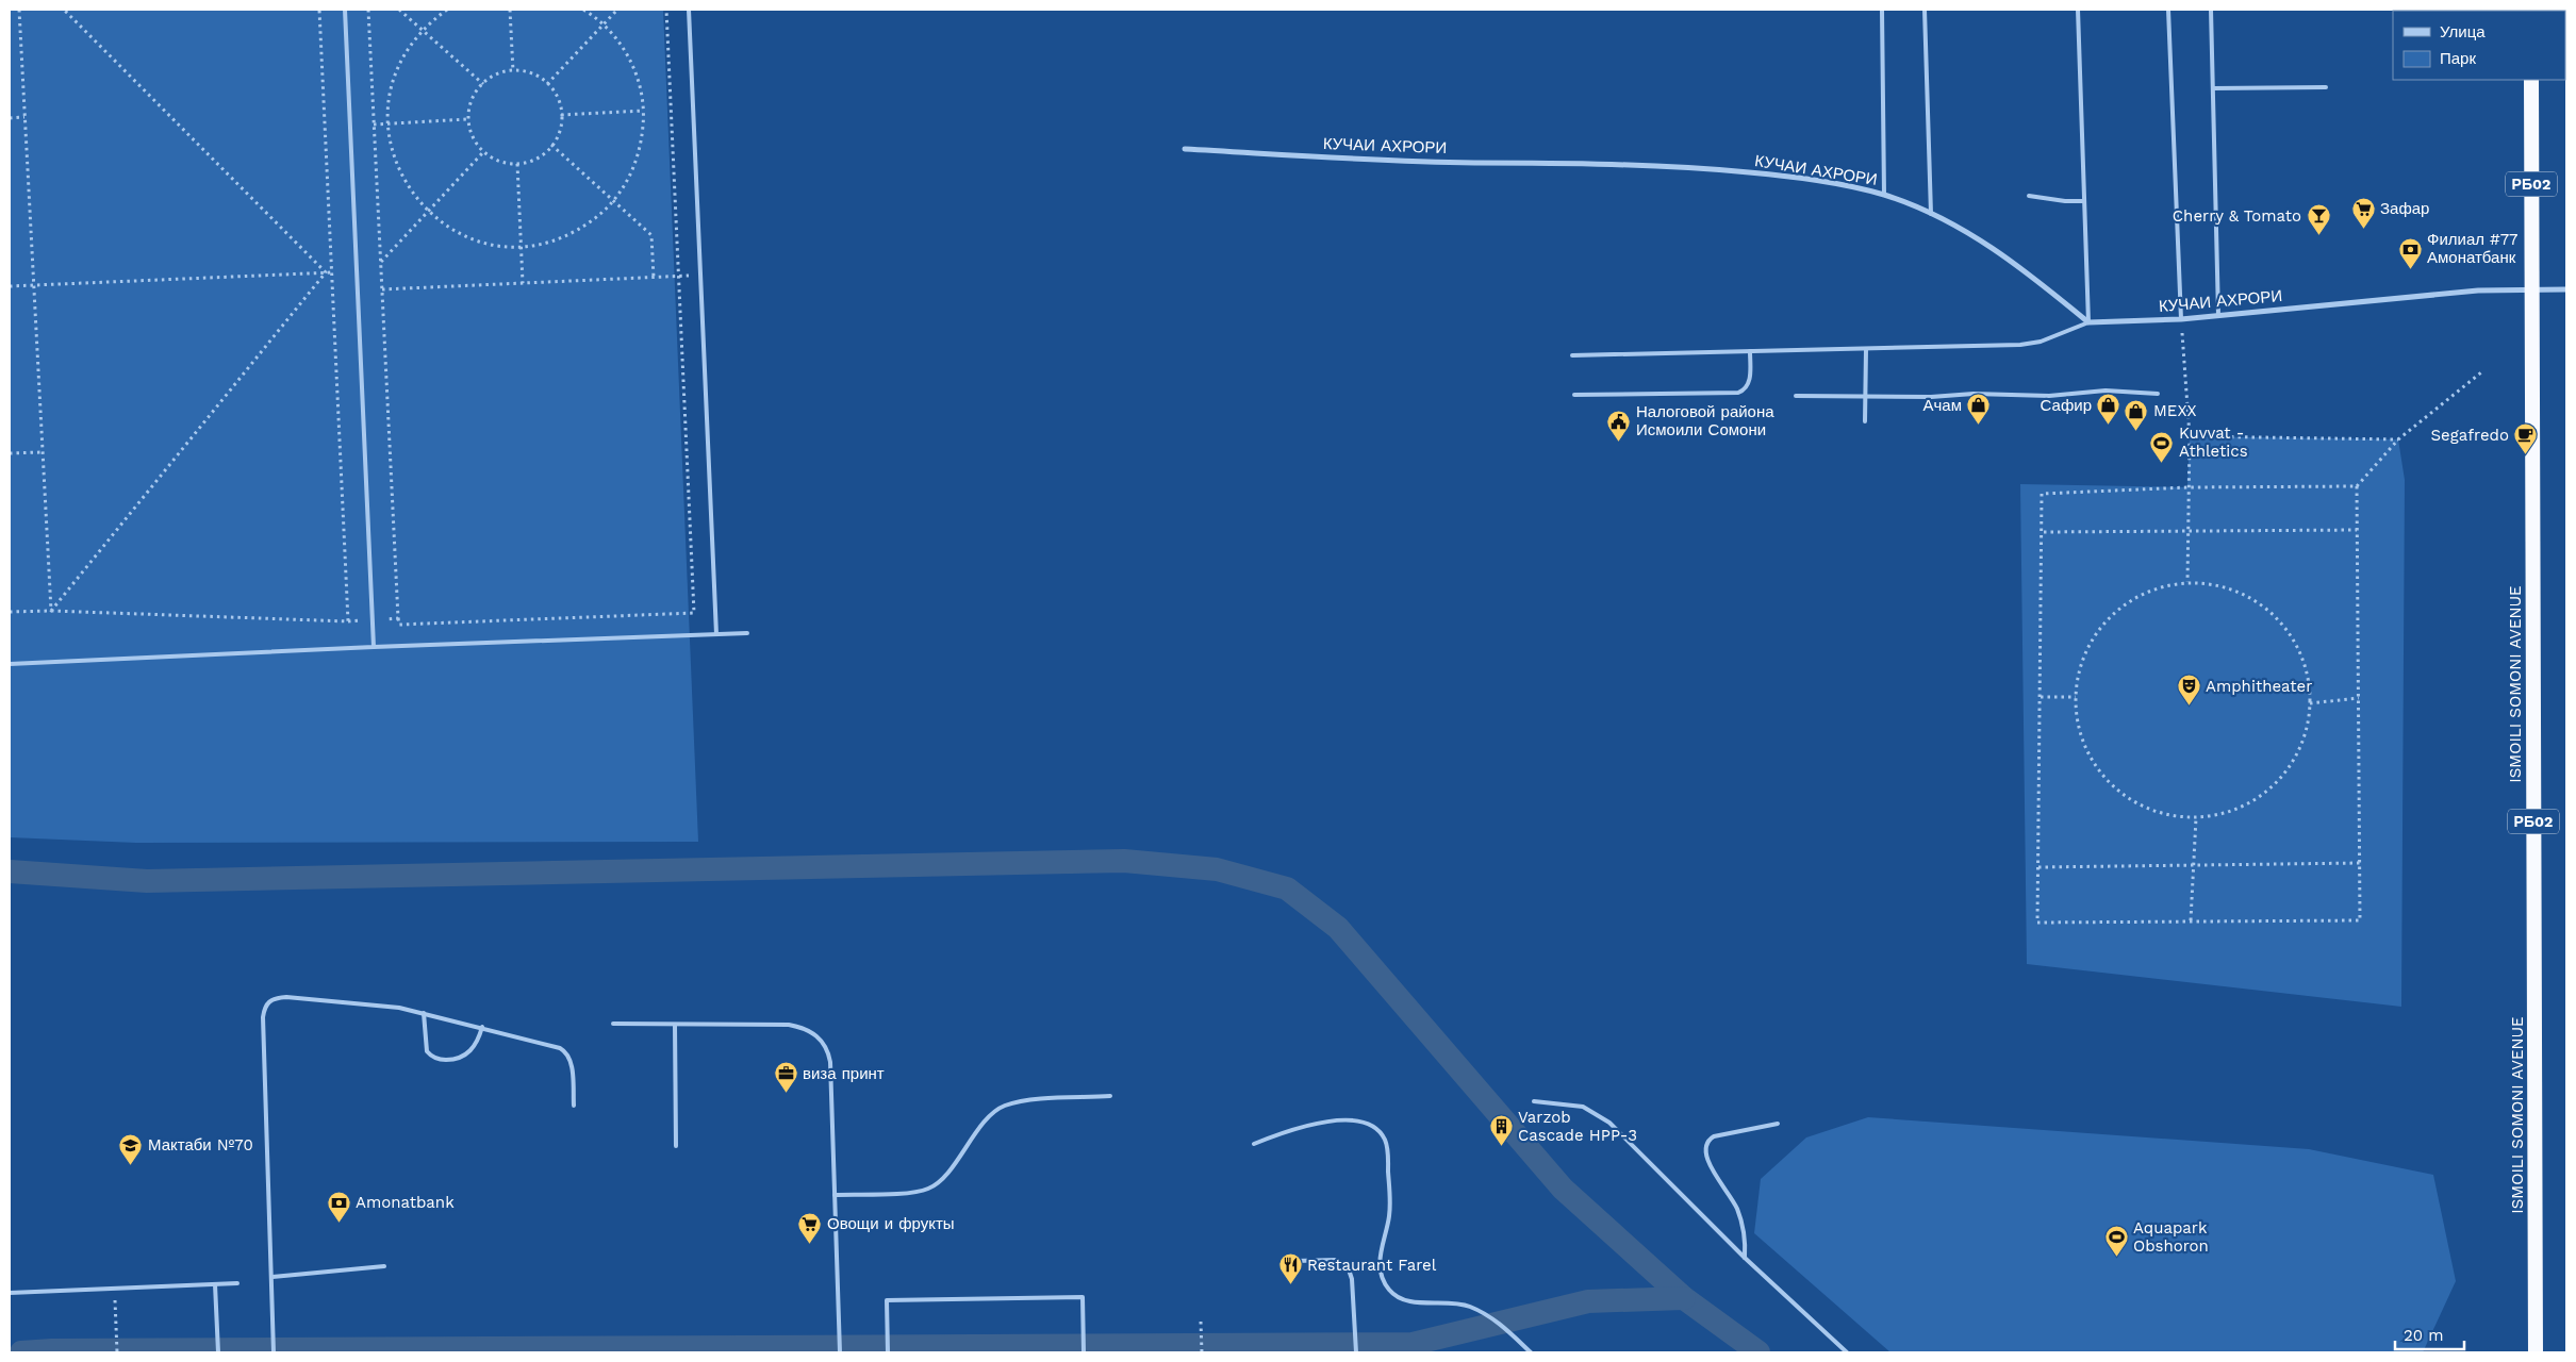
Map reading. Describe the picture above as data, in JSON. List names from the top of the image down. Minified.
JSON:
{"streets":{"highway":["РБ02","ISMOILI SOMONI AVENUE"],"street":["КУЧАИ АХРОРИ"]},"crossings":[["КУЧАИ АХРОРИ","ISMOILI SOMONI AVENUE"]],"places":{"supermarket":["Зафар","Овощи и фрукты"],"bar":["Cherry & Tomato"],"bank":["Филиал #77 Амонатбанк","Amonatbank"],"shop":["Ачам","Сафир","MEXX"],"public building":["Налоговой района Исмоили Сомони"],"cafe":["Segafredo"],"sports":["Kuvvat - Athletics","Aquapark Obshoron"],"theatre":["Amphitheater"],"office":["виза принт"],"building":["Varzob Cascade HPP-3"],"school or university":["Мактаби №70"],"restaurant":["Restaurant Farel"]},"legend":["Улица","Парк"],"scale_bar":"20 m"}
